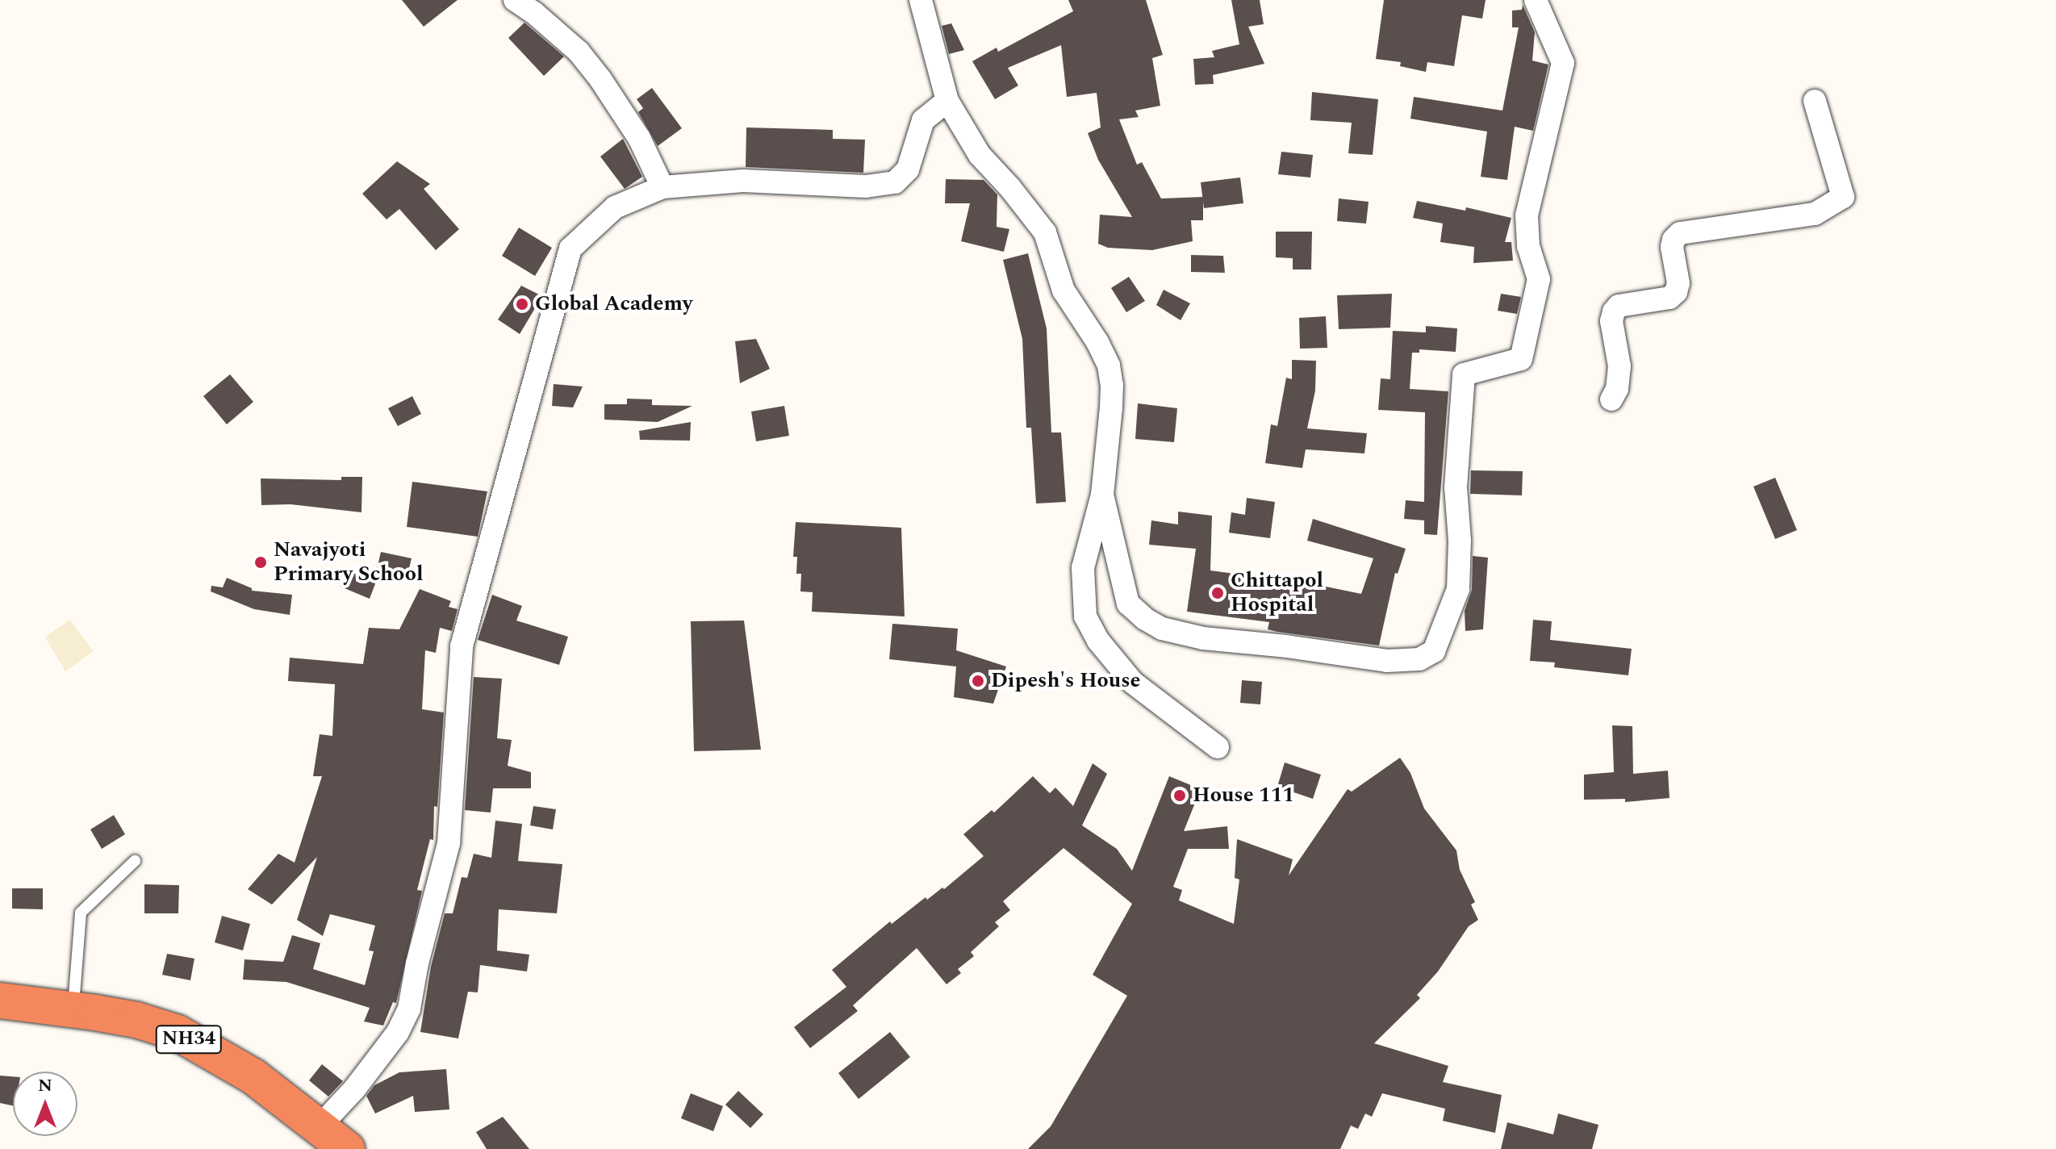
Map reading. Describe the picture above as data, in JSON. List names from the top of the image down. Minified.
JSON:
{"streets":{"highway":["NH34"]},"places":["Global Academy","Navajyoti Primary School","Chittapol Hospital","Dipesh's House","House 111"],"north":"top"}
